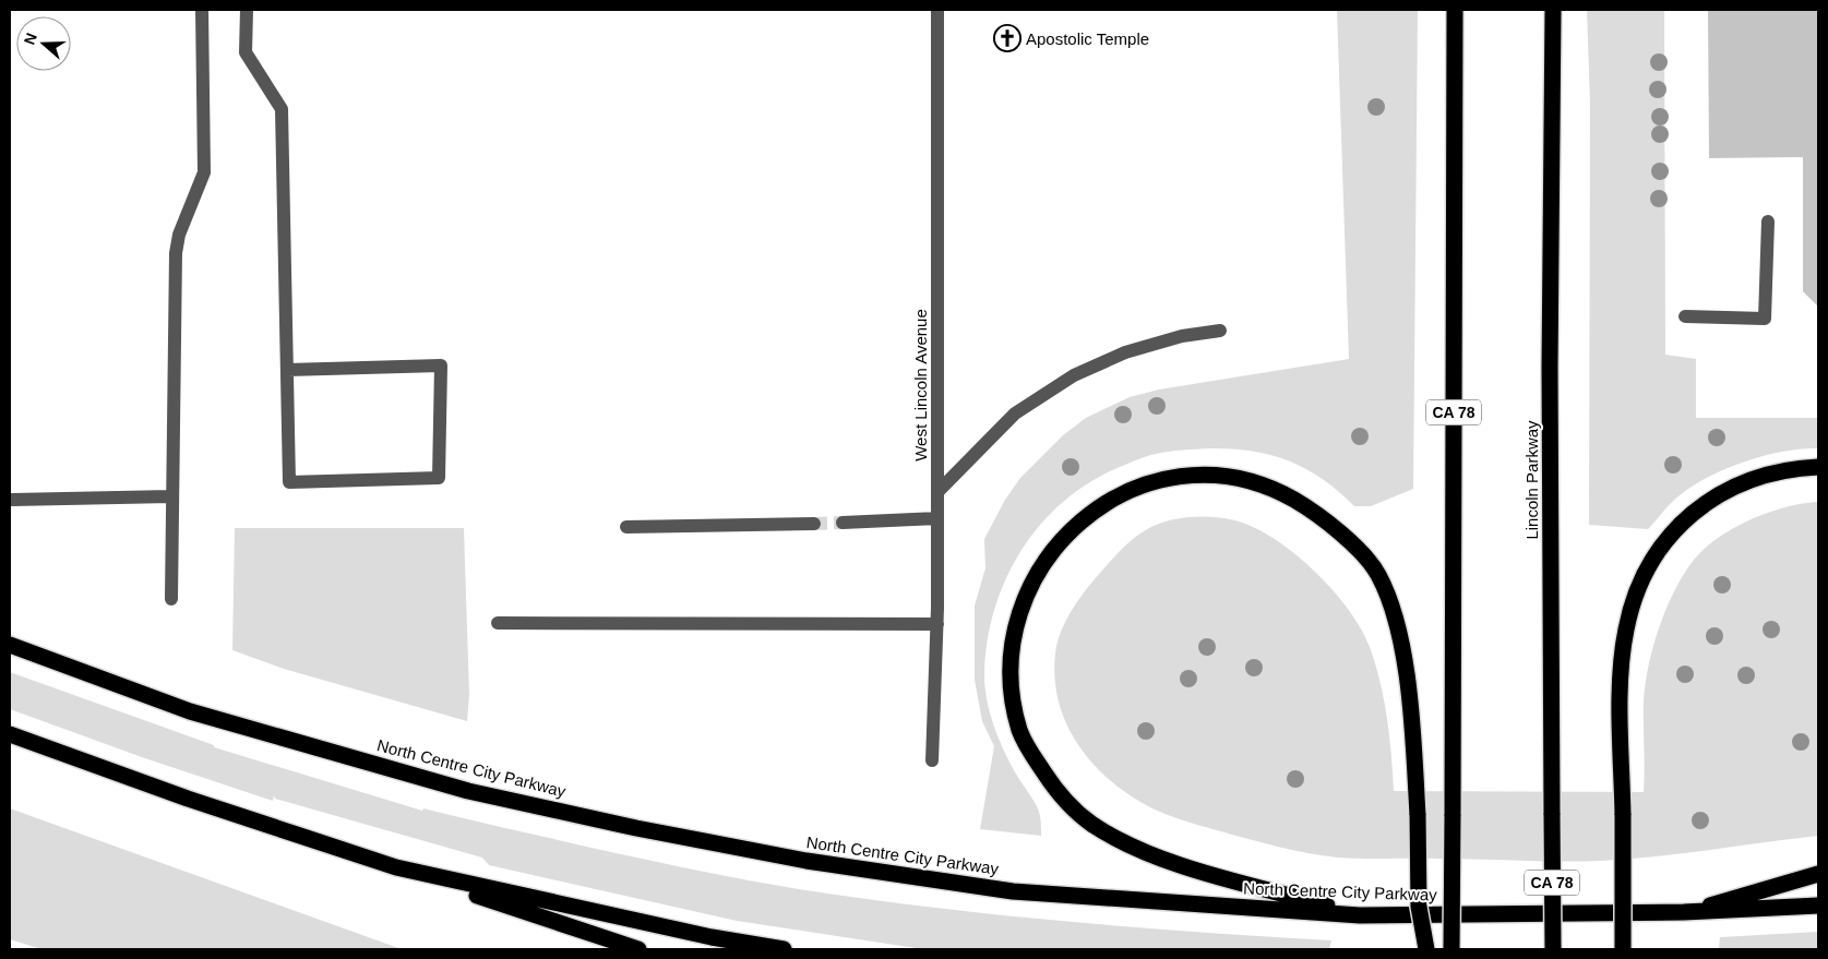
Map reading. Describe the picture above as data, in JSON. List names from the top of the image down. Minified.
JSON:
{"streets":{"highway":["CA 78","Lincoln Parkway","North Centre City Parkway"],"street":["West Lincoln Avenue"]},"places":{"church":["Apostolic Temple"]},"north":"left"}
